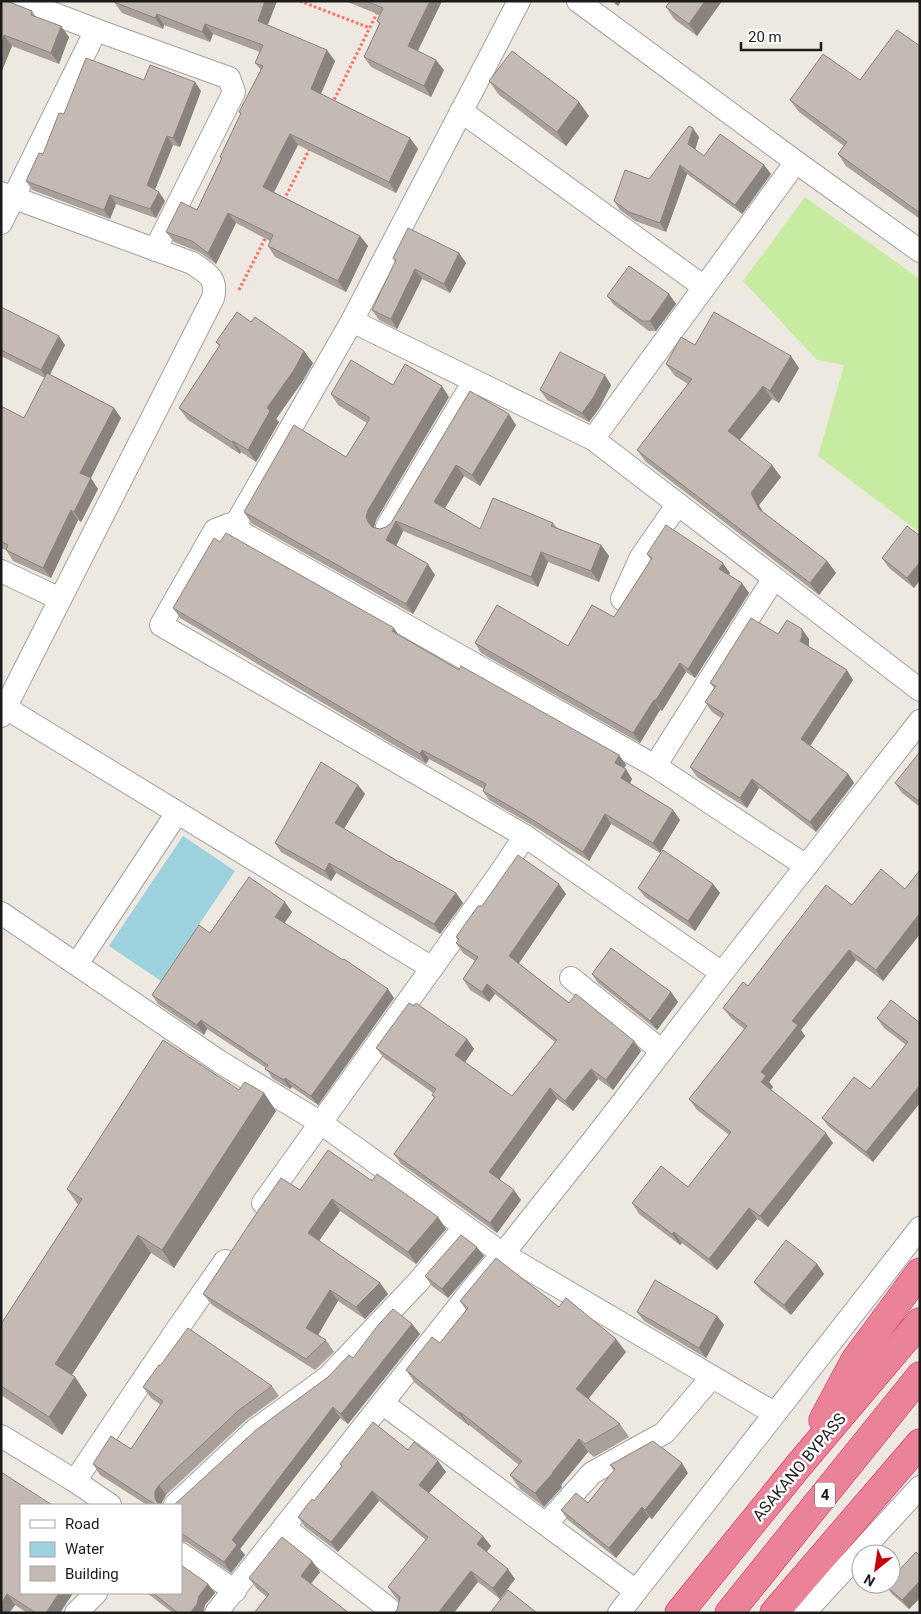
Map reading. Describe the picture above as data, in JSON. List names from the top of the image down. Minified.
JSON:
{"streets":{"highway":["ASAKANO BYPASS","4"]},"legend":["Road","Water","Building"],"scale_bar":"20 m","north":"bottom left"}
